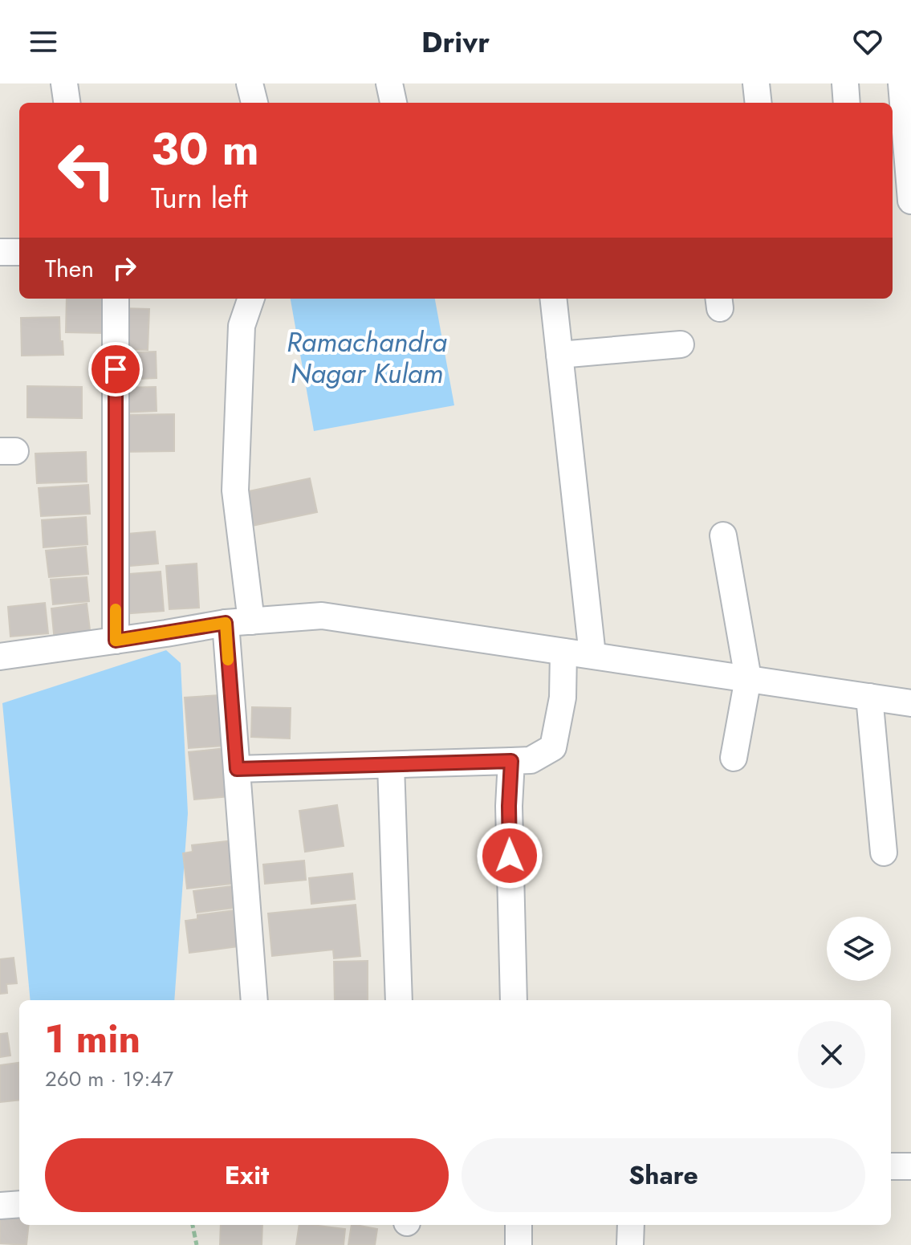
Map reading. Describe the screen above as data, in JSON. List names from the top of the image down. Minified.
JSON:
{"water":["Ramachandra Nagar Kulam"],"page":{"header":"Drivr","turn":["30 m","Turn left"],"then":"Then","heading":["1 min","260 m · 19:47"],"buttons":["Exit","Share"]}}
